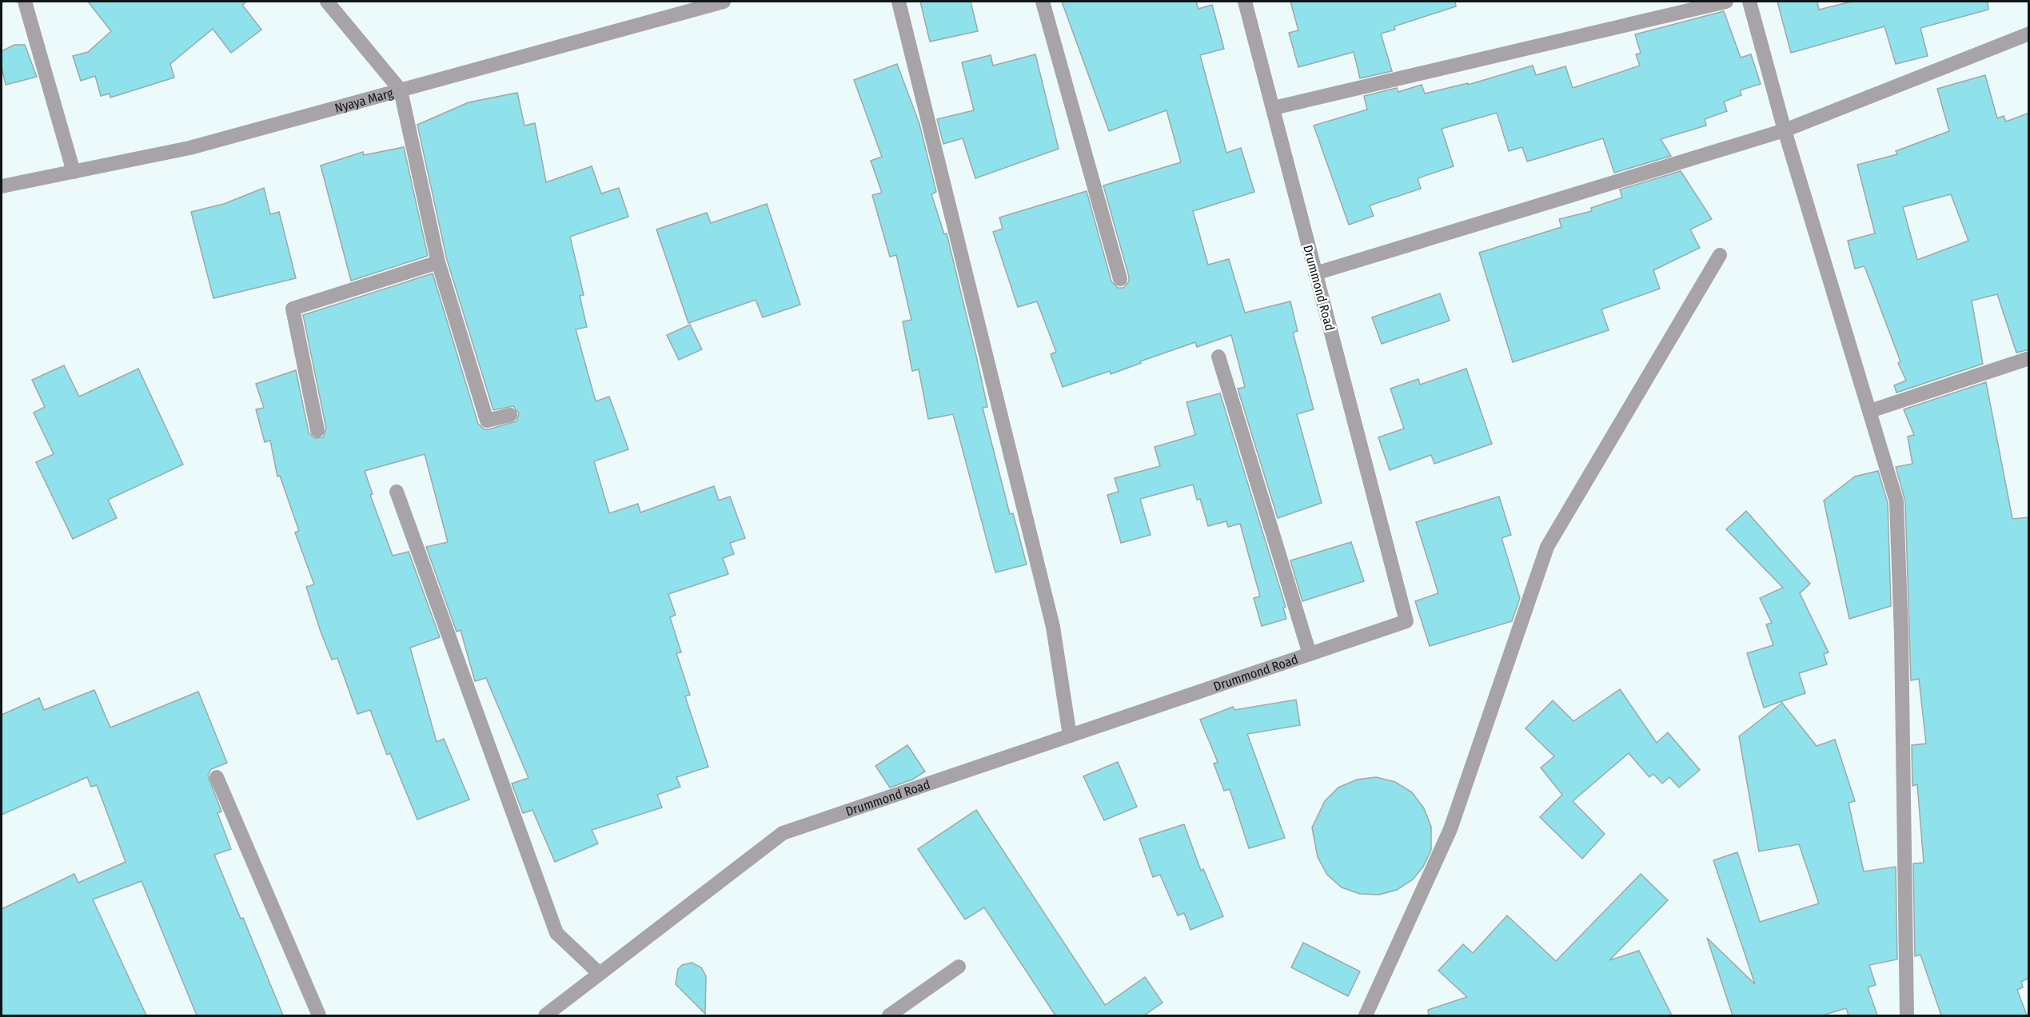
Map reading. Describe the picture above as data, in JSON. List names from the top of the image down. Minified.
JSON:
{"streets":{"street":["Nyaya Marg","Drummond Road"]}}
